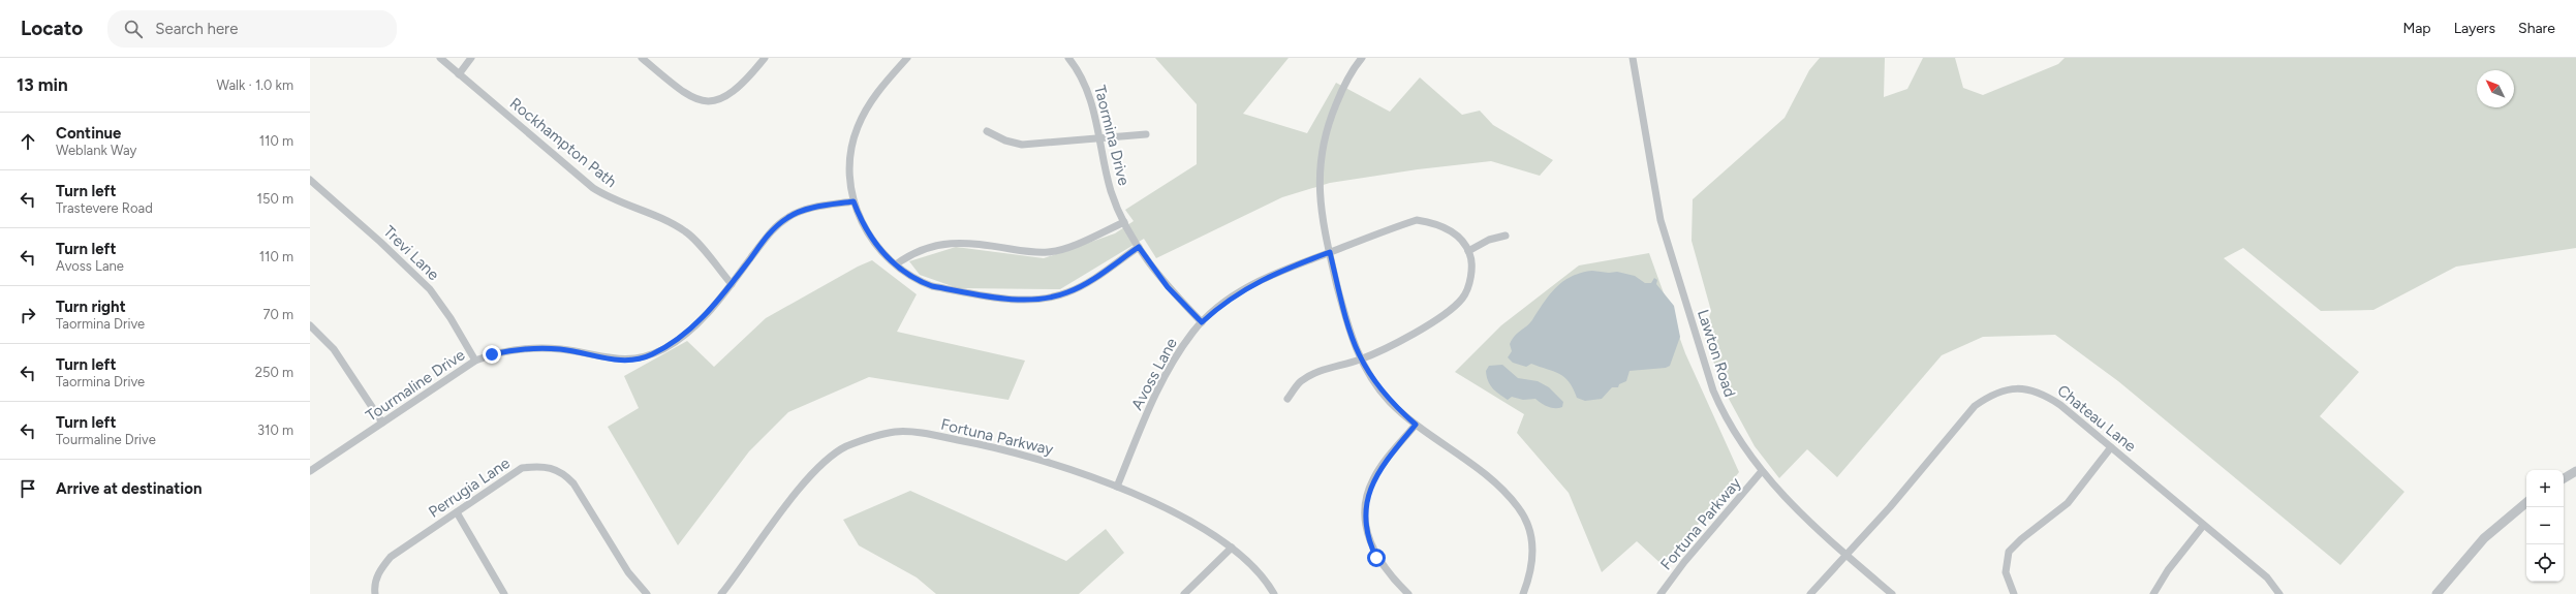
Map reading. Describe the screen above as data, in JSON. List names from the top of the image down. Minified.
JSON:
{"streets":{"street":["Taormina Drive","Rockhampton Path","Trevi Lane","Lawton Road","Avoss Lane","Tourmaline Drive","Chateau Lane","Fortuna Parkway","Perrugia Lane"]},"crossings":[["Taormina Drive","Avoss Lane"],["Rockhampton Path","Tourmaline Drive"],["Trevi Lane","Tourmaline Drive"],["Lawton Road","Chateau Lane"],["Lawton Road","Fortuna Parkway"],["Avoss Lane","Fortuna Parkway"]],"north":"top left","page":{"header":"Locato","search":"Search here","nav":["Map","Layers","Share"],"heading":["13 min","Walk · 1.0 km"],"list":[["Continue","Weblank Way","110 m"],["Turn left","Trastevere Road","150 m"],["Turn left","Avoss Lane","110 m"],["Turn right","Taormina Drive","70 m"],["Turn left","Taormina Drive","250 m"],["Turn left","Tourmaline Drive","310 m"],"Arrive at destination"],"map_buttons":["+","−"]}}
